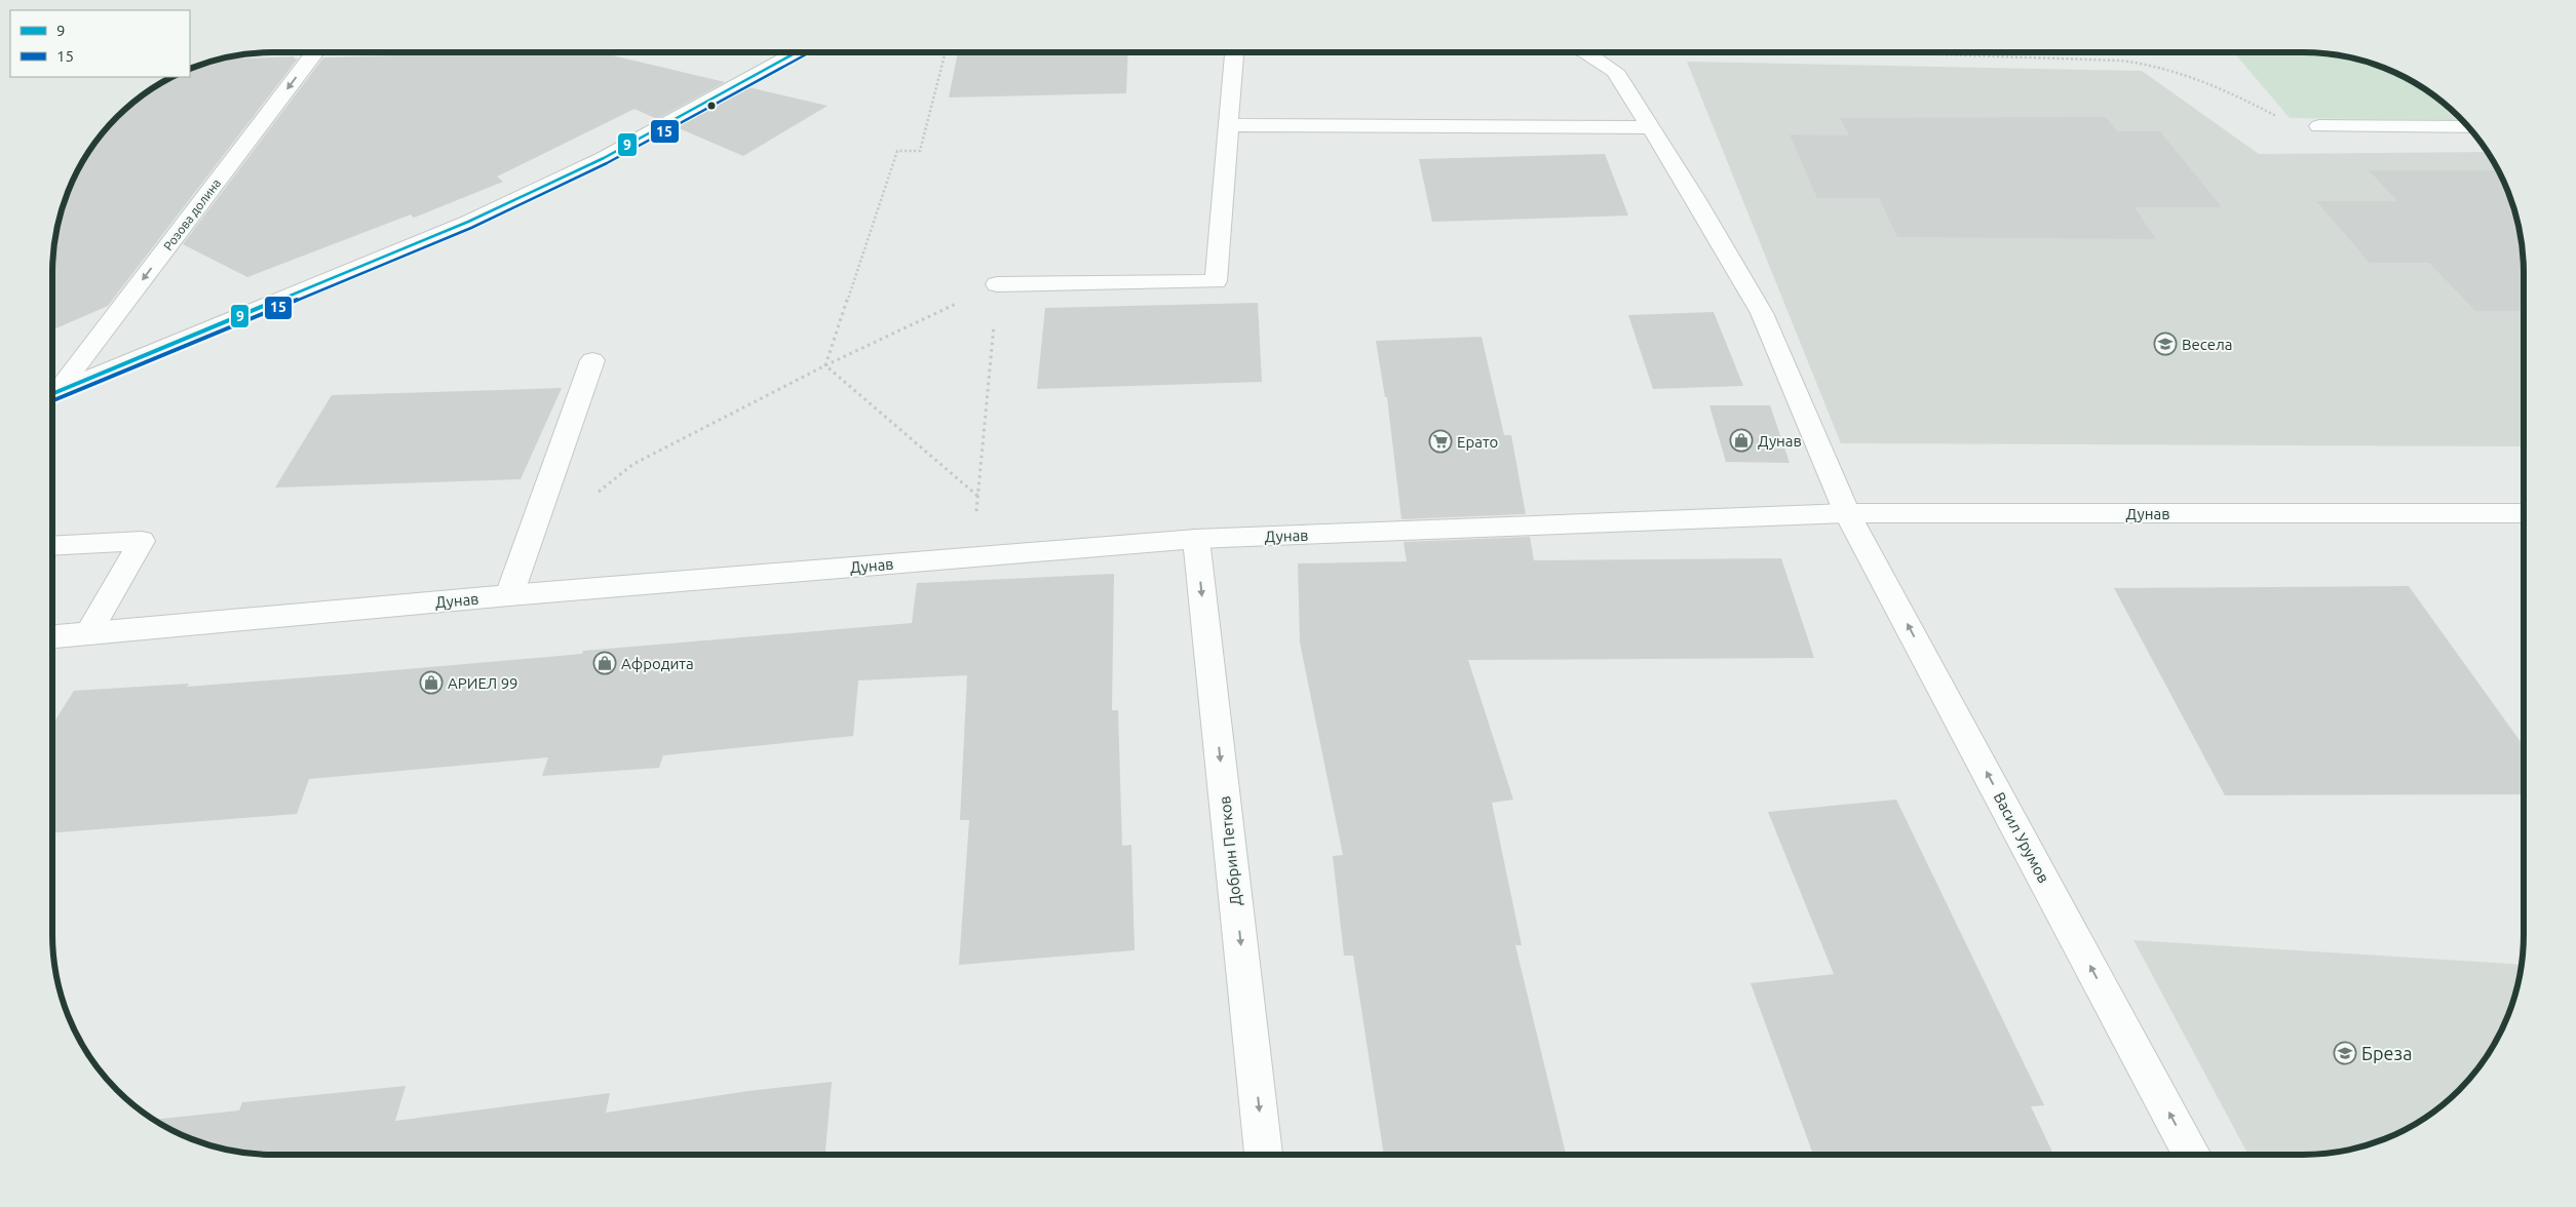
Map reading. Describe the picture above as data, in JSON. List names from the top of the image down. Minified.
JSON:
{"streets":{"street":["Розова долина","Дунав","Васил Урумов","Добрин Петков"]},"crossings":[["Дунав","Васил Урумов"],["Дунав","Добрин Петков"]],"one_way":["Розова долина","Васил Урумов","Добрин Петков"],"places":{"school or university":["Весела","Бреза"],"shop":["Дунав","Афродита","АРИЕЛ 99"],"supermarket":["Ерато"]},"lines":["transit line 9","transit line 15"],"legend":["9","15"]}
